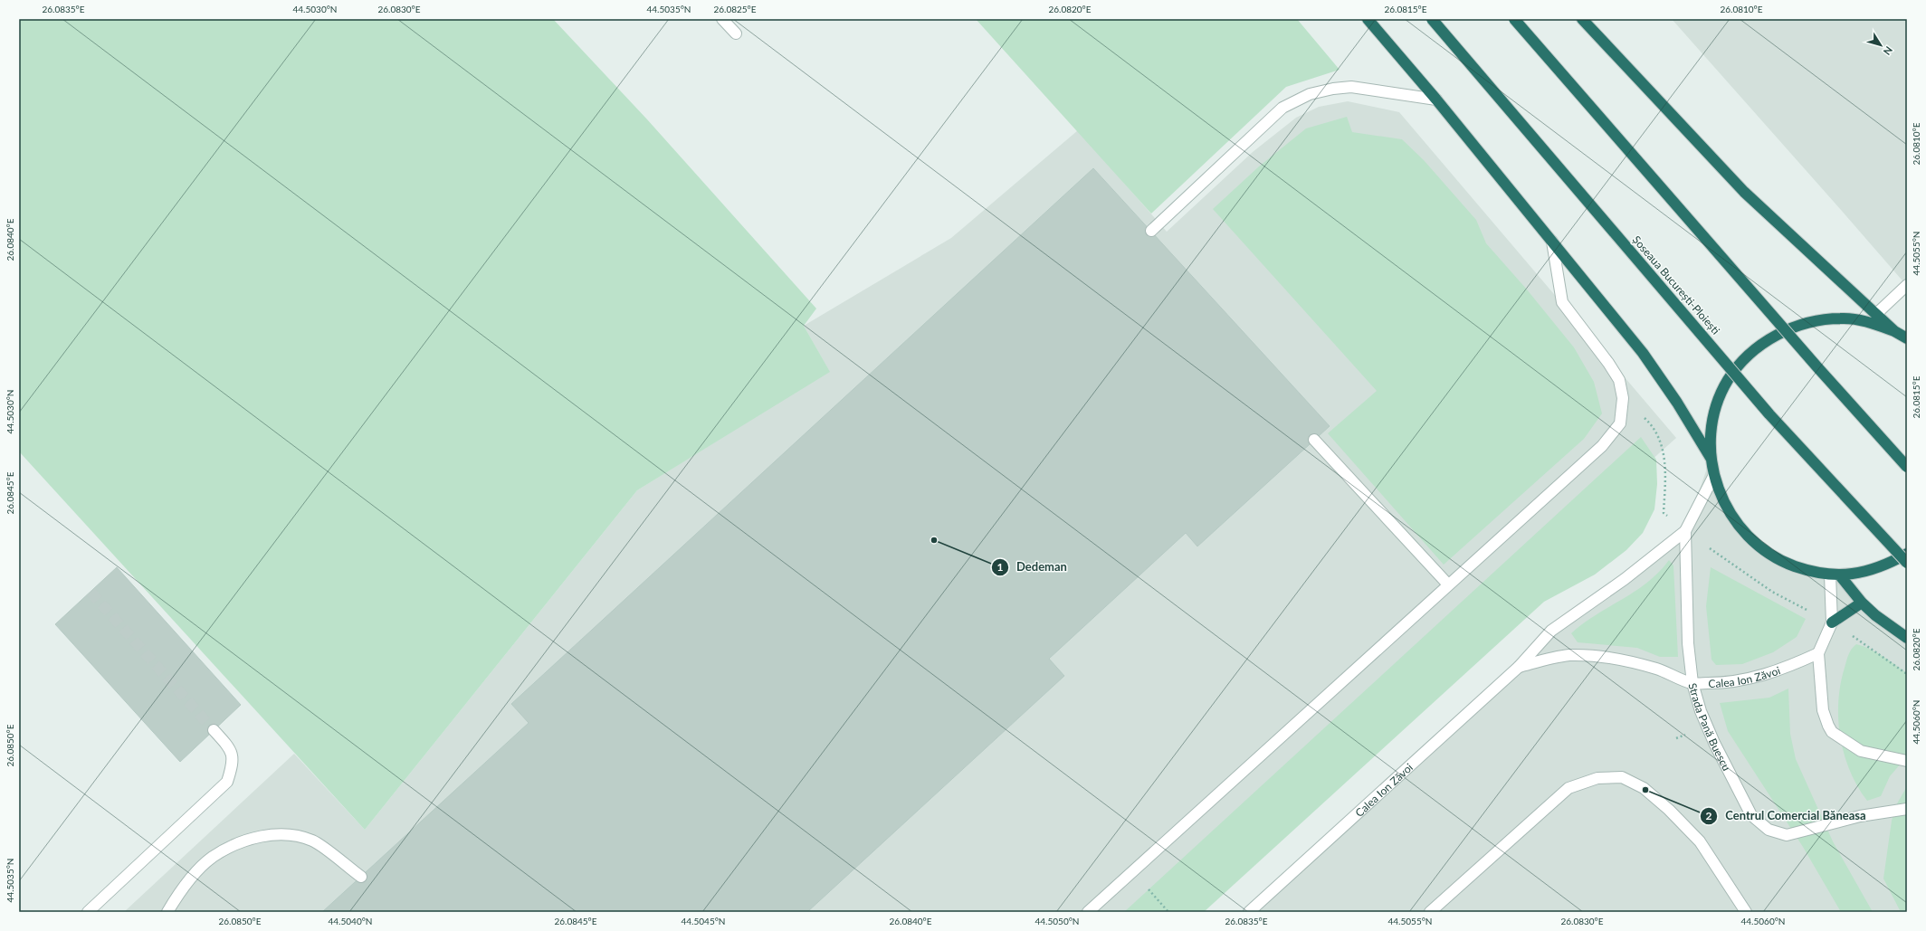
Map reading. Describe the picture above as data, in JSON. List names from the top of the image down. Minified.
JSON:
{"streets":{"highway":["Șoseaua București-Ploiești"],"street":["Calea Ion Zăvoi","Strada Pană Buescu"]},"crossings":[["Calea Ion Zăvoi","Strada Pană Buescu"]],"places":["Dedeman","Centrul Comercial Băneasa"],"north":"bottom right","coordinates":["26.0835°E","44.5030°N","26.0830°E","44.5035°N","26.0825°E","26.0820°E","26.0815°E","26.0810°E","26.0840°E","44.5055°N","26.0845°E","44.5060°N","26.0850°E","44.5040°N","44.5045°N","44.5050°N"]}
